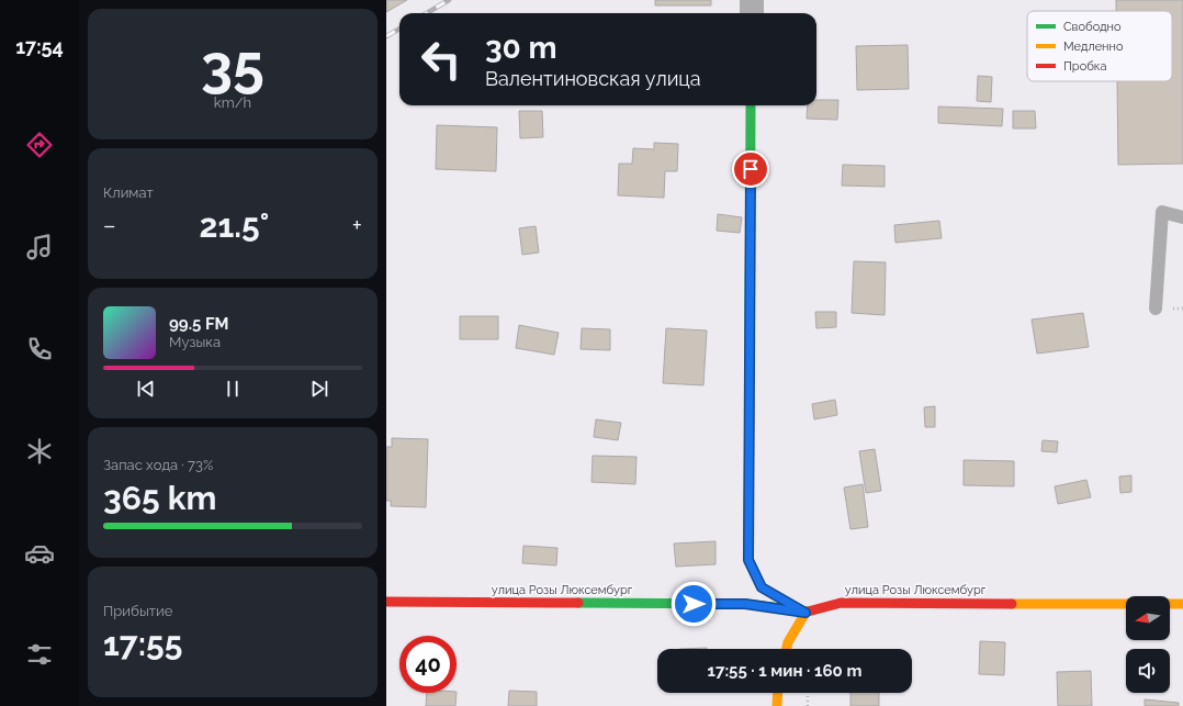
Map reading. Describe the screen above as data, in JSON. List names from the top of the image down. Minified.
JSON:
{"streets":{"street":["улица Розы Люксембург"]},"legend":["Свободно","Медленно","Пробка"],"north":"left","page":{"tabs":"17:54","tile":[["35","km/h"],"Климат",["Запас хода · 73%","365 km"],["Прибытие","17:55"]],"turn":["30 m","Валентиновская улица"],"heat":["−","21.5°","+"],"song":["99.5 FM","Музыка"],"limit":"40","trip":"17:55 · 1 мин · 160 m"}}
